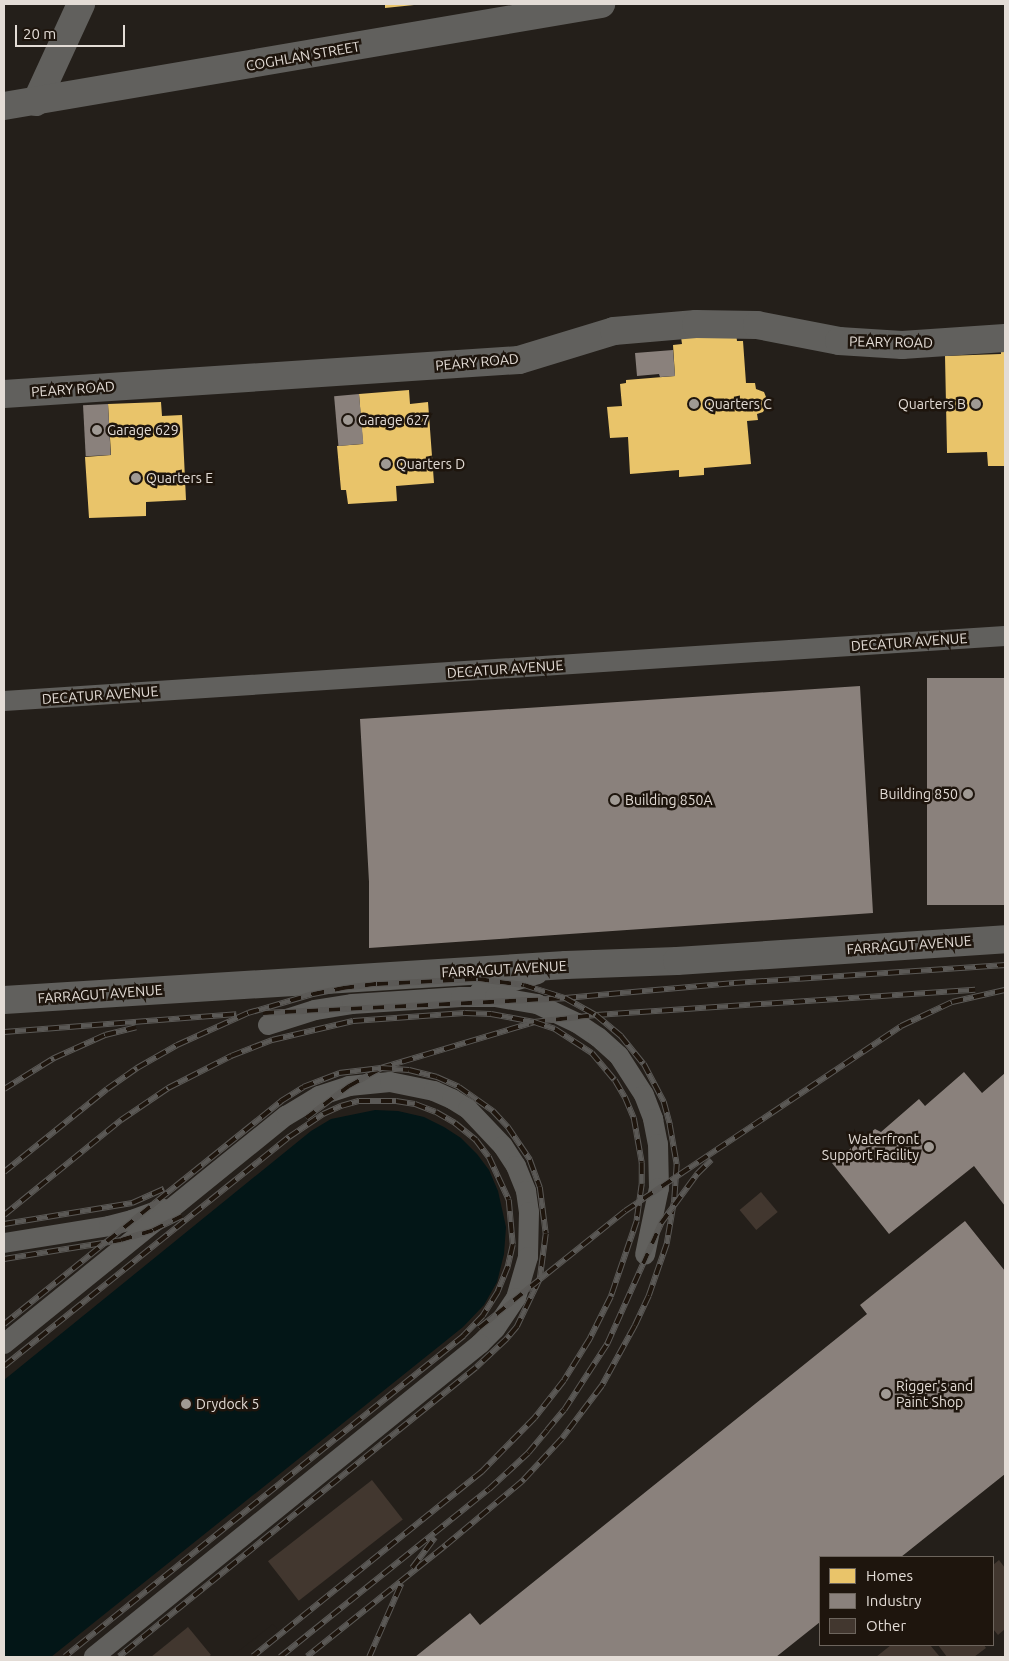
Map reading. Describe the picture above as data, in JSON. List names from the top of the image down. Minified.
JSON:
{"streets":{"street":["COGHLAN STREET","PEARY ROAD","FARRAGUT AVENUE"],"lane":["DECATUR AVENUE"]},"places":["Quarters C","Quarters B","Garage 627","Garage 629","Quarters D","Quarters E","Building 850","Building 850A","Waterfront Support Facility","Rigger's and Paint Shop","Drydock 5"],"legend":["Homes","Industry","Other"],"scale_bar":"20 m"}
